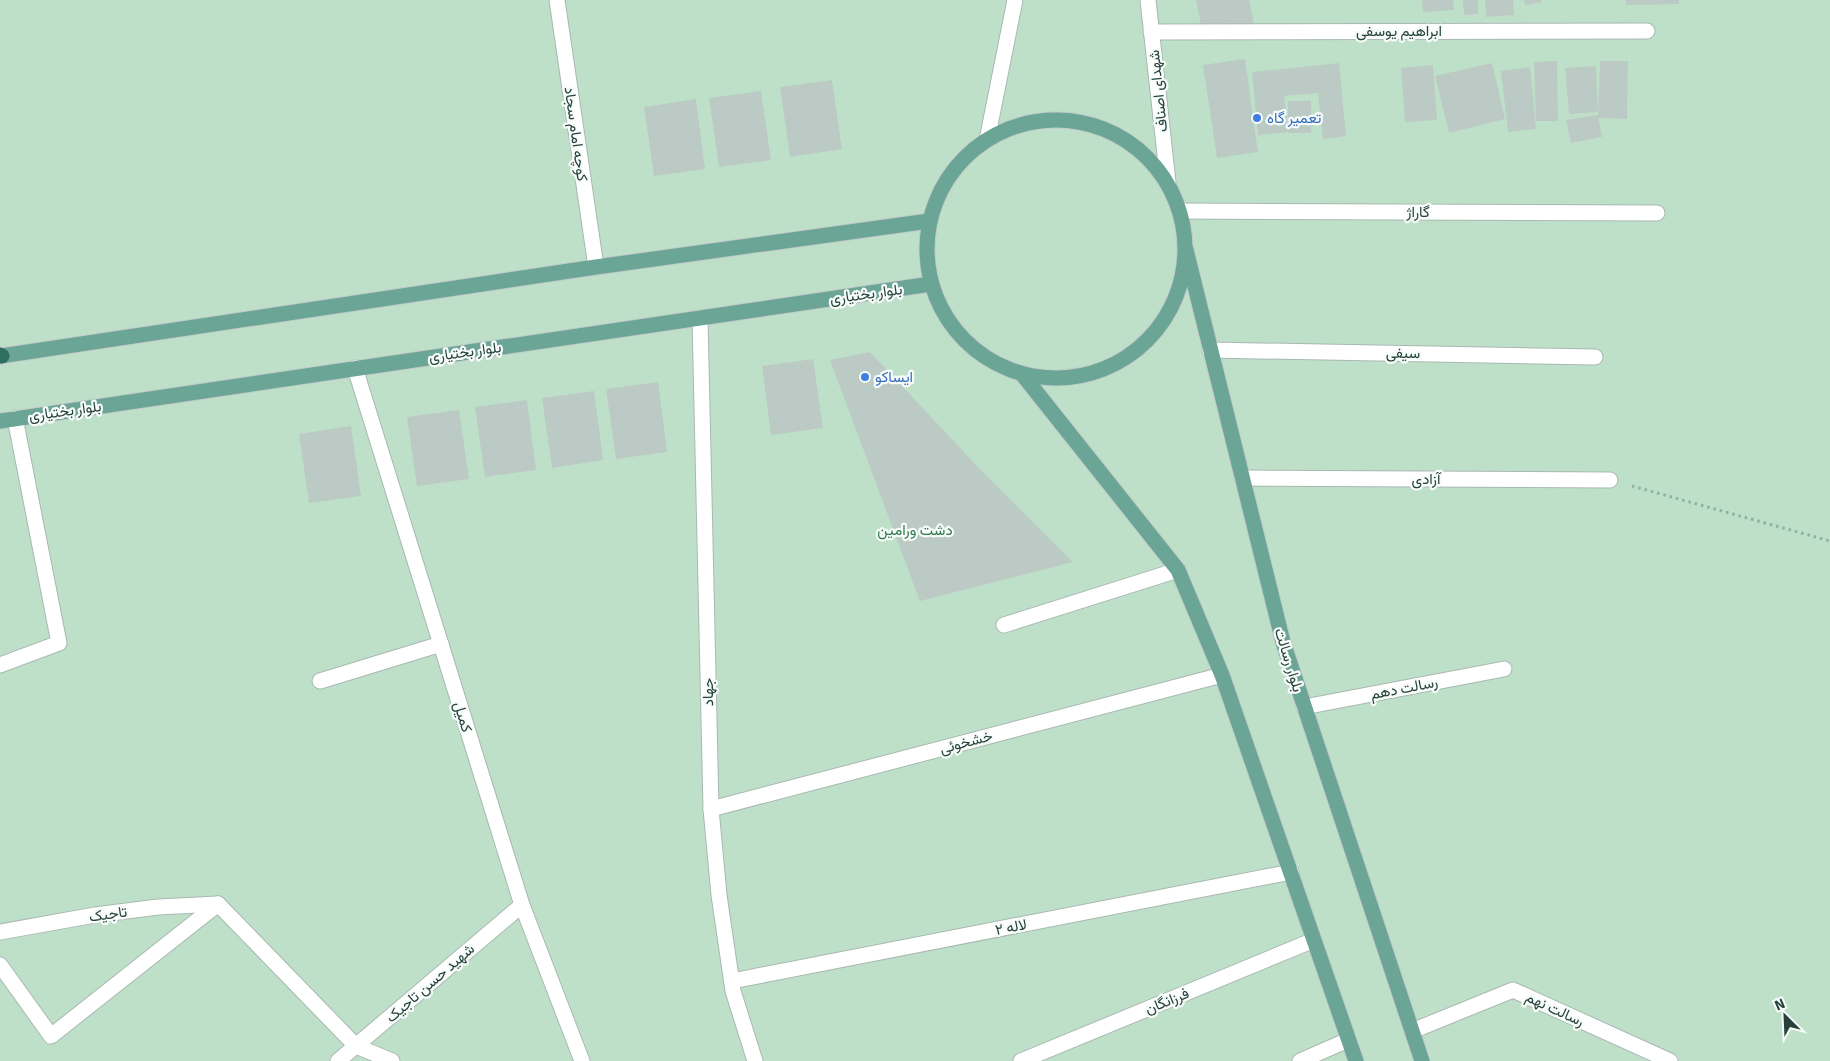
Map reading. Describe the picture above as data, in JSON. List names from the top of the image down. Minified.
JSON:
{"streets":{"main road":["بلوار بختیاری","بلوار رسالت"],"street":["ابراهیم یوسفی","شهدای اصناف","کوچه امام سجاد","گاراژ","سیفی","آزادی","رسالت دهم","جهاد","کمیل","خشخوئی","تاجیک","لاله ۲","شهید حسن تاجیک","فرزانگان","رسالت نهم"]},"crossings":[["ابراهیم یوسفی","شهدای اصناف"],["بلوار بختیاری","جهاد"],["بلوار بختیاری","کمیل"],["سیفی","بلوار رسالت"],["آزادی","بلوار رسالت"],["بلوار رسالت","رسالت دهم"],["بلوار رسالت","رسالت نهم"],["جهاد","خشخوئی"],["جهاد","لاله ۲"],["کمیل","شهید حسن تاجیک"]],"parks":["دشت ورامین"],"places":["تعمیر گاه","ایساکو"],"north":"top left"}
